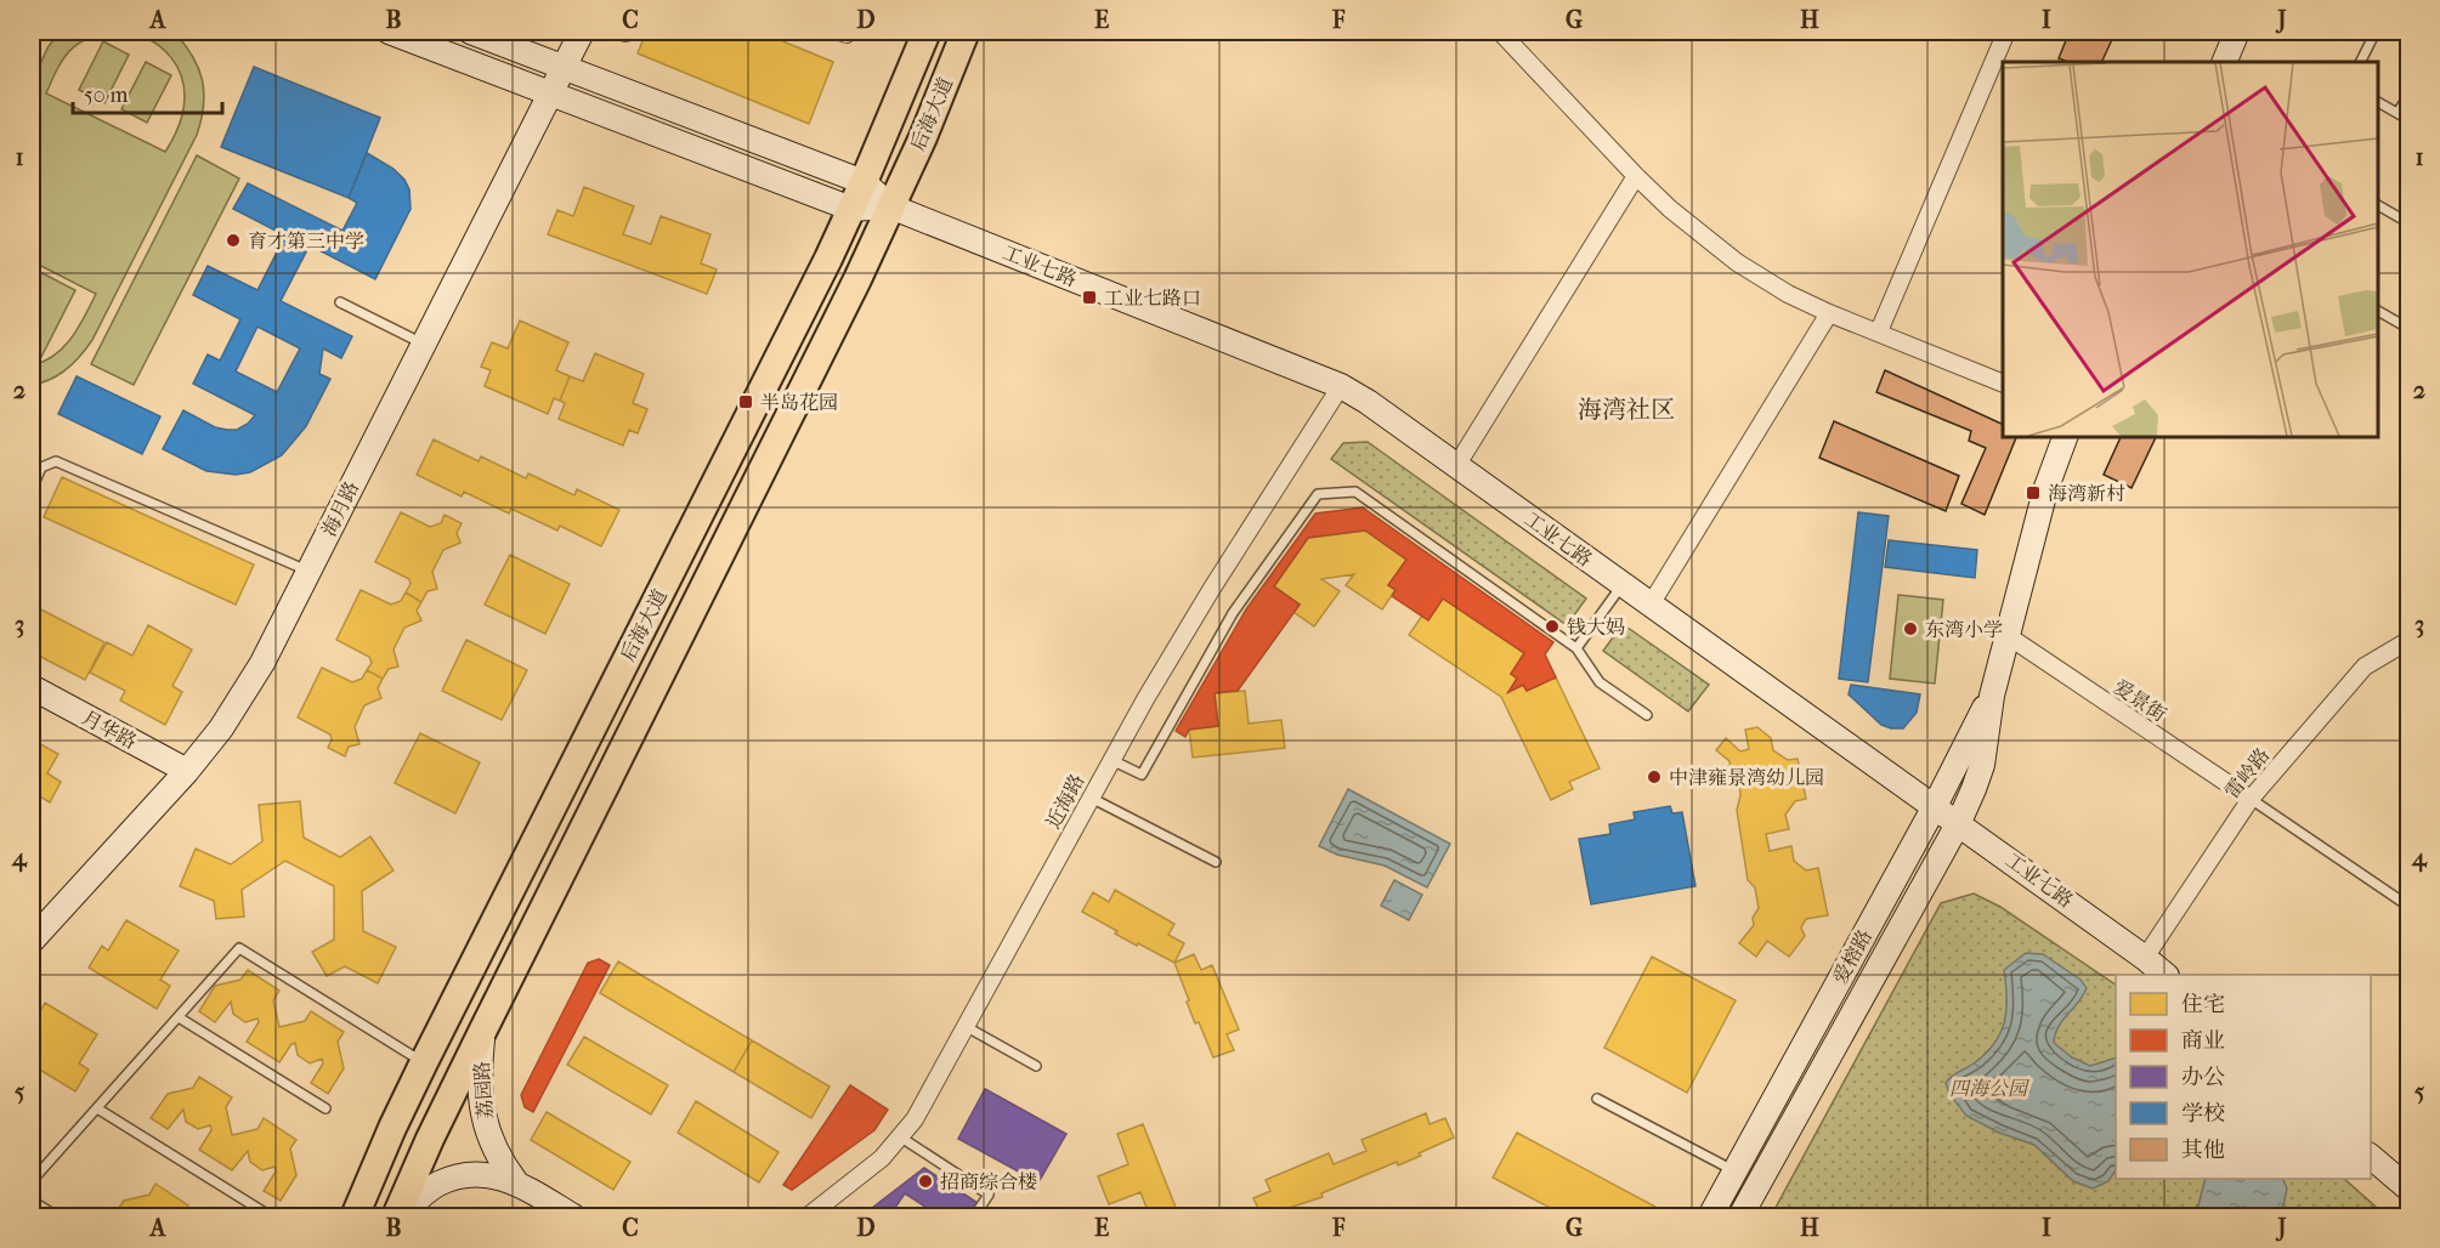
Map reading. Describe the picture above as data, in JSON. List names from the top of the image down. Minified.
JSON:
{"streets":{"main road":["后海大道"],"street":["工业七路","海月路","爱景街","月华路","雷岭路","近海路","爱榕路","荔园路"]},"crossings":[["后海大道","工业七路"],["后海大道","荔园路"],["工业七路","海月路"],["工业七路","雷岭路"],["工业七路","近海路"],["工业七路","爱榕路"],["海月路","月华路"],["爱景街","雷岭路"],["爱景街","爱榕路"]],"districts":["海湾社区"],"parks":["四海公园"],"places":{"other":["育才第三中学","钱大妈","东湾小学","中津雍景湾幼儿园","招商综合楼"],"transit":["工业七路口","半岛花园","海湾新村"]},"legend":["住宅","商业","办公","学校","其他"],"scale_bar":"50 m","grid":{"columns":["A","B","C","D","E","F","G","H","I","J"],"rows":["1","2","3","4","5"]}}
